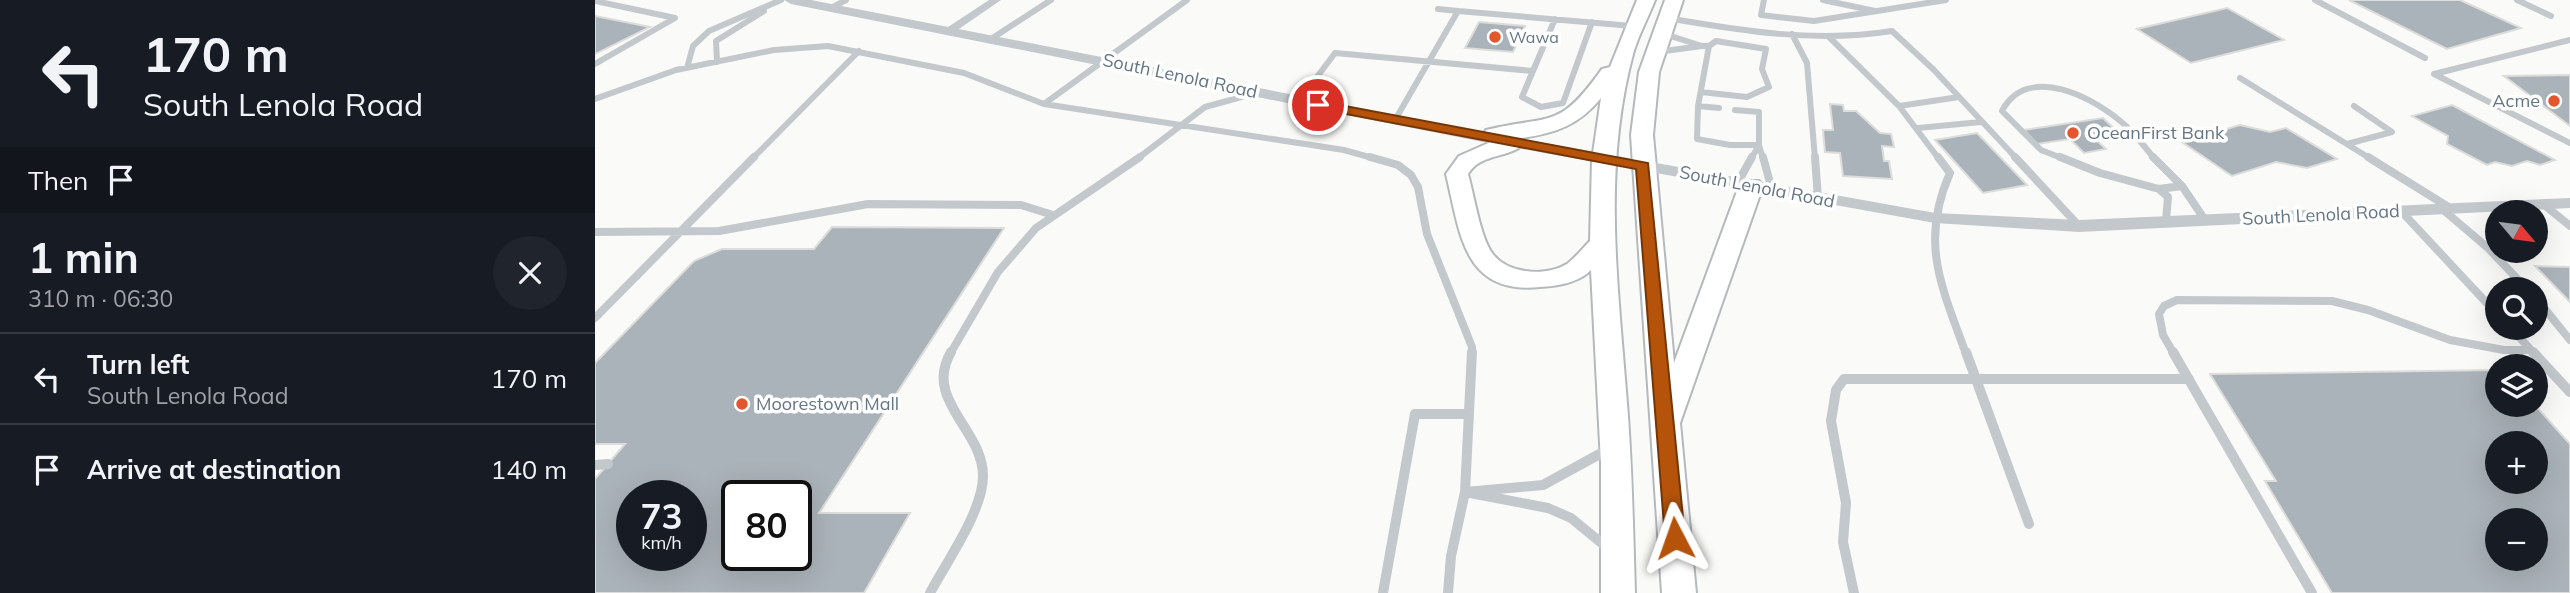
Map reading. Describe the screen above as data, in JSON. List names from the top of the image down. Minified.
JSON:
{"streets":{"street":["South Lenola Road"]},"places":["Wawa","Acme","OceanFirst Bank","Moorestown Mall"],"north":"bottom right","page":{"turn":["170 m","South Lenola Road"],"then":"Then","map_buttons":["+","−"],"heading":["1 min","310 m · 06:30"],"list":[{"name":"Turn left","note":"South Lenola Road","value":"170 m"},{"name":"Arrive at destination","value":"140 m"}],"speed":"73 km/h","limit":"80"}}
